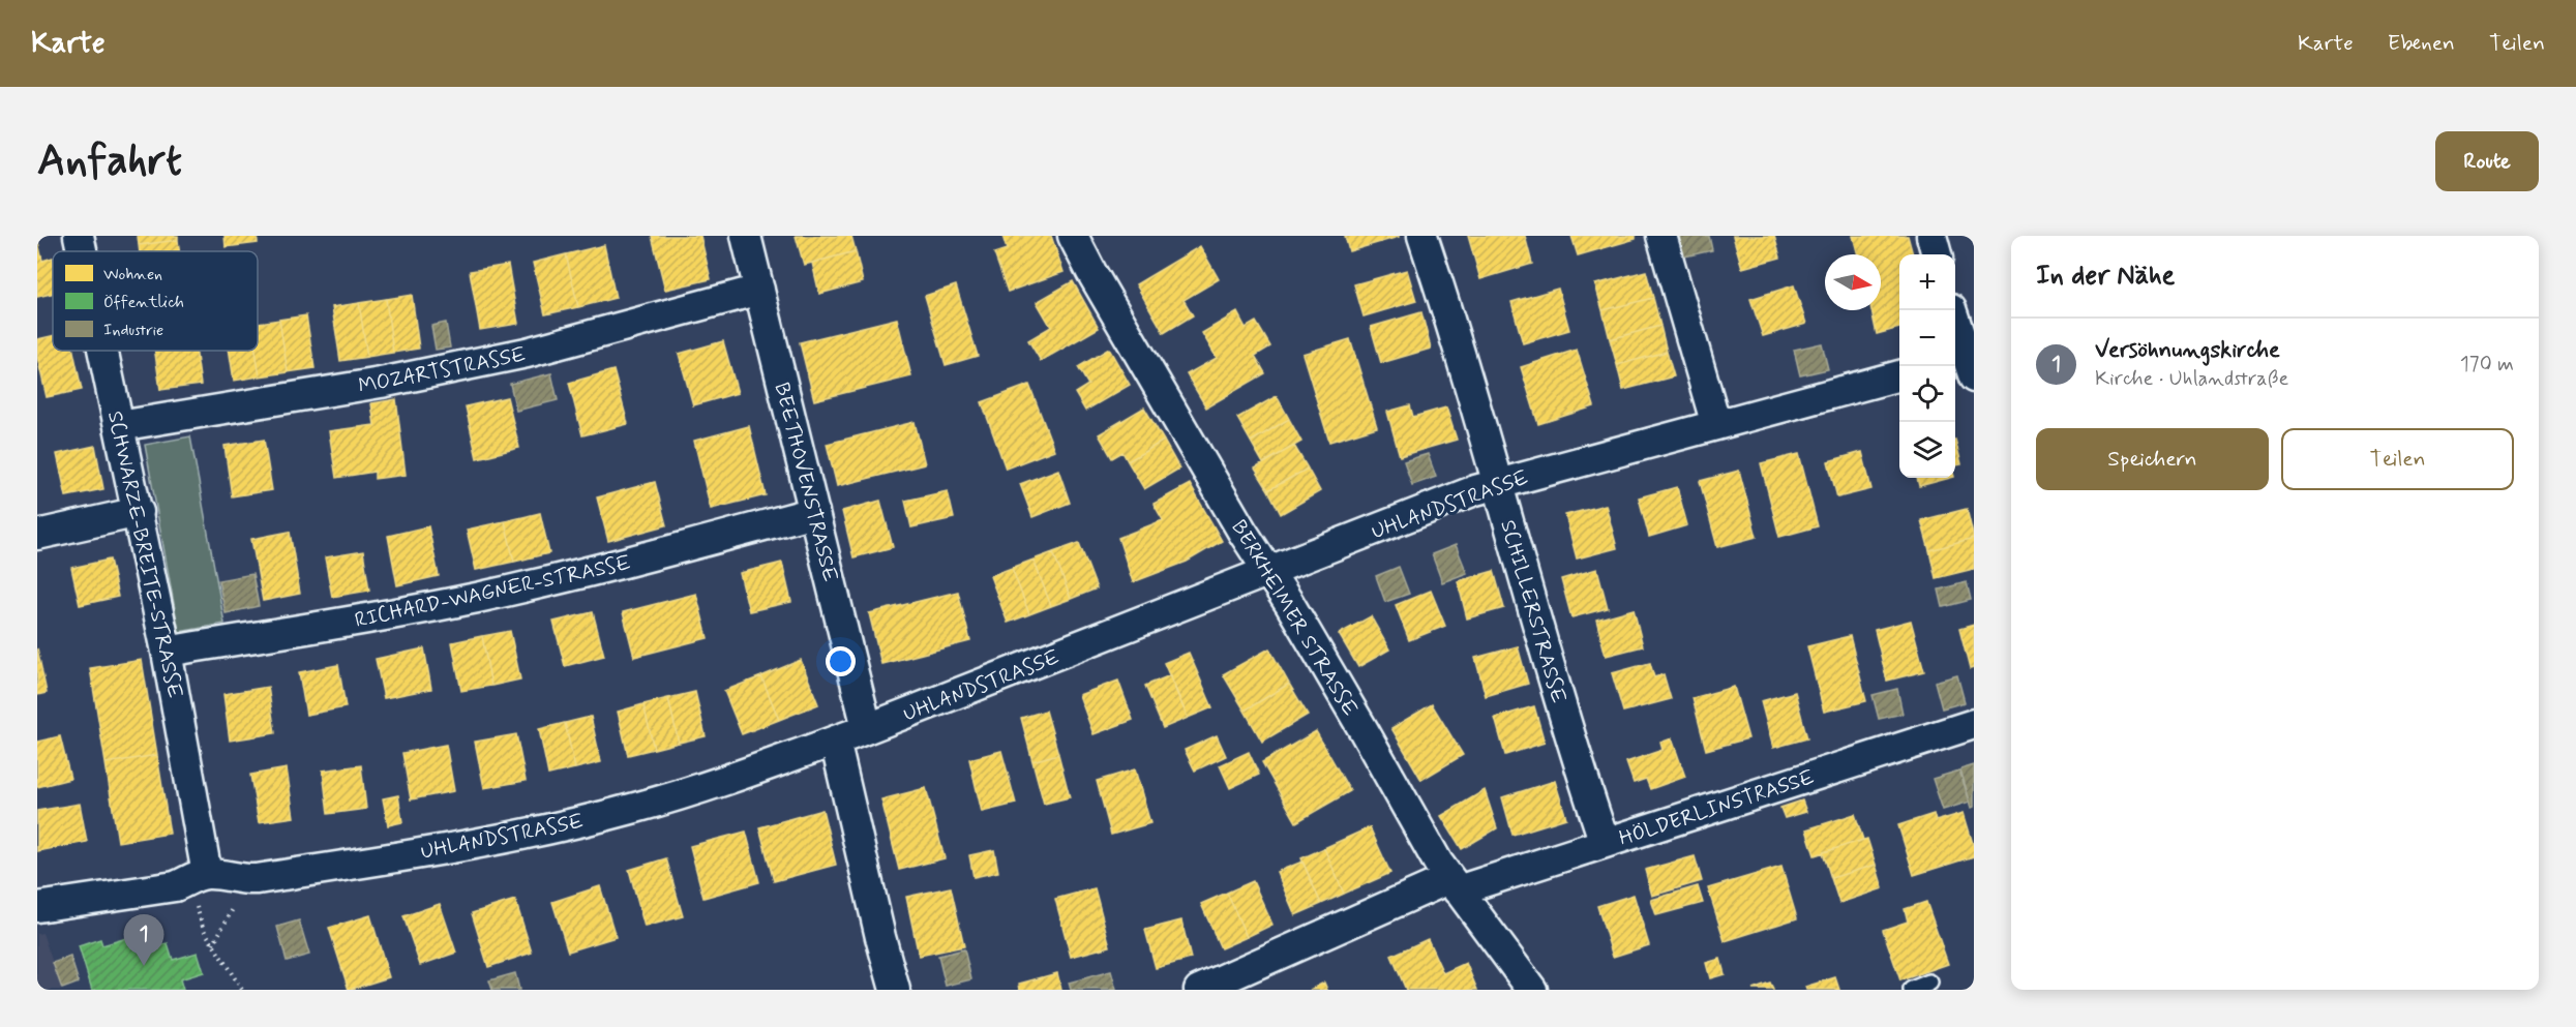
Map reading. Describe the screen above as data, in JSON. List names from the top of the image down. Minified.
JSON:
{"streets":{"street":["MOZARTSTRASSE","BEETHOVENSTRASSE","UHLANDSTRASSE","SCHWARZE-BREITE-STRASSE","RICHARD-WAGNER-STRASSE","SCHILLERSTRASSE","BERKHEIMER STRASSE","HÖLDERLINSTRASSE"]},"crossings":[["MOZARTSTRASSE","BEETHOVENSTRASSE"],["MOZARTSTRASSE","SCHWARZE-BREITE-STRASSE"],["BEETHOVENSTRASSE","UHLANDSTRASSE"],["BEETHOVENSTRASSE","RICHARD-WAGNER-STRASSE"],["UHLANDSTRASSE","SCHWARZE-BREITE-STRASSE"],["UHLANDSTRASSE","SCHILLERSTRASSE"],["UHLANDSTRASSE","BERKHEIMER STRASSE"],["SCHWARZE-BREITE-STRASSE","RICHARD-WAGNER-STRASSE"],["SCHILLERSTRASSE","HÖLDERLINSTRASSE"],["BERKHEIMER STRASSE","HÖLDERLINSTRASSE"]],"legend":["Wohnen","Öffentlich","Industrie"],"north":"right","page":{"header":"Karte","nav":["Karte","Ebenen","Teilen"],"buttons":["Route",["Speichern","Teilen"]],"title":"Anfahrt","heading":"In der Nähe","map_buttons":["+","−"],"list":[{"mark":"1","name":"Versöhnungskirche","note":"Kirche · Uhlandstraße","value":"170 m"}],"pins":"1"}}
